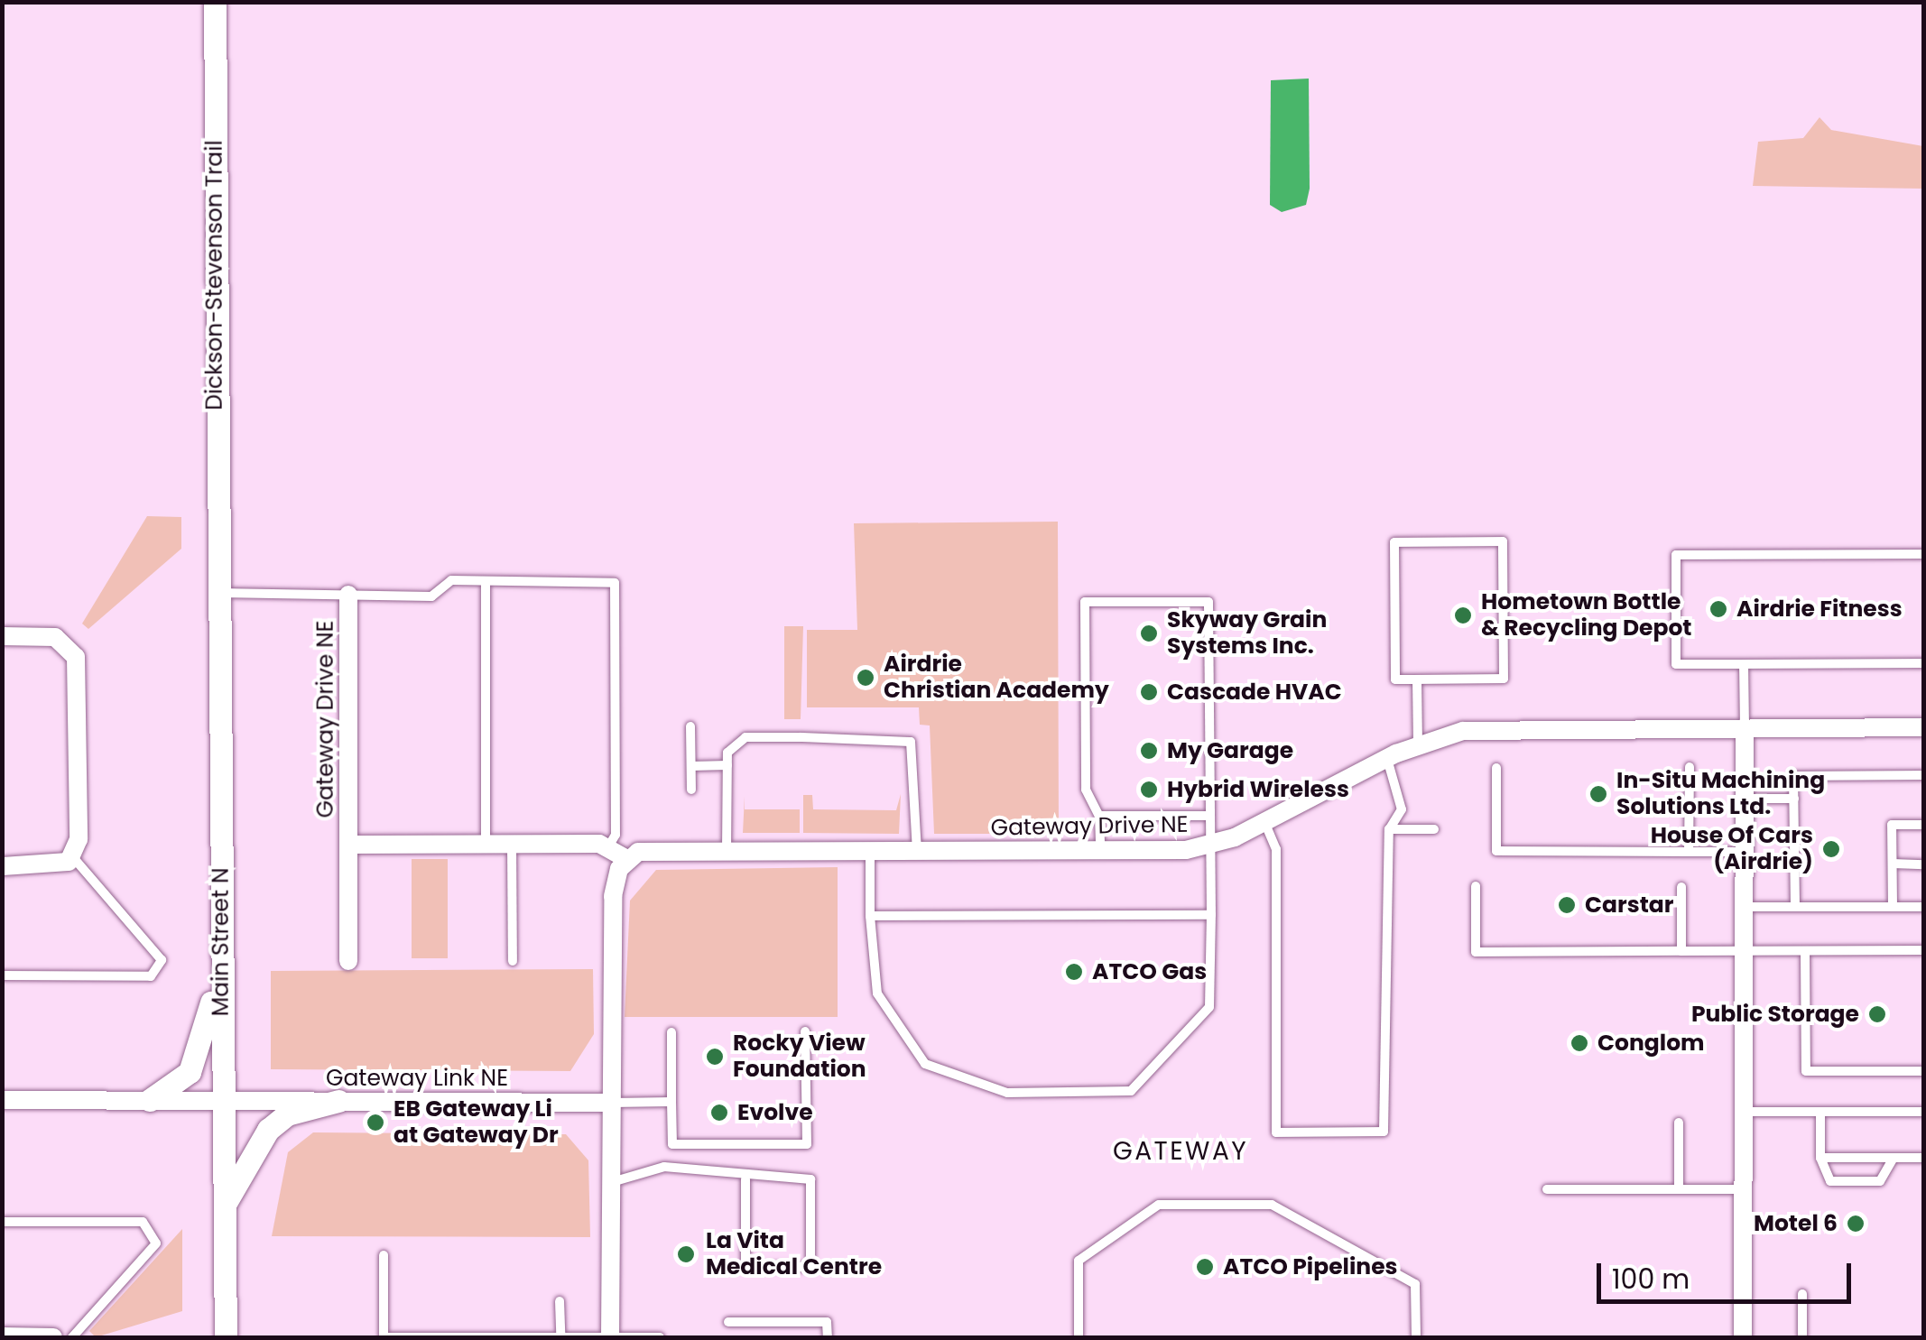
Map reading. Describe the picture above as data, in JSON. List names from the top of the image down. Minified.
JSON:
{"streets":{"street":["Dickson-Stevenson Trail","Gateway Drive NE","Main Street N","Gateway Link NE"]},"crossings":[["Dickson-Stevenson Trail","Main Street N"],["Main Street N","Gateway Link NE"]],"districts":["GATEWAY"],"places":["Airdrie Fitness","Hometown Bottle & Recycling Depot","Skyway Grain Systems Inc.","Airdrie Christian Academy","Cascade HVAC","My Garage","Hybrid Wireless","In-Situ Machining Solutions Ltd.","House Of Cars (Airdrie)","Carstar","ATCO Gas","Public Storage","Conglom","Rocky View Foundation","Evolve","EB Gateway Li at Gateway Dr","Motel 6","La Vita Medical Centre","ATCO Pipelines"],"scale_bar":"100 m"}
